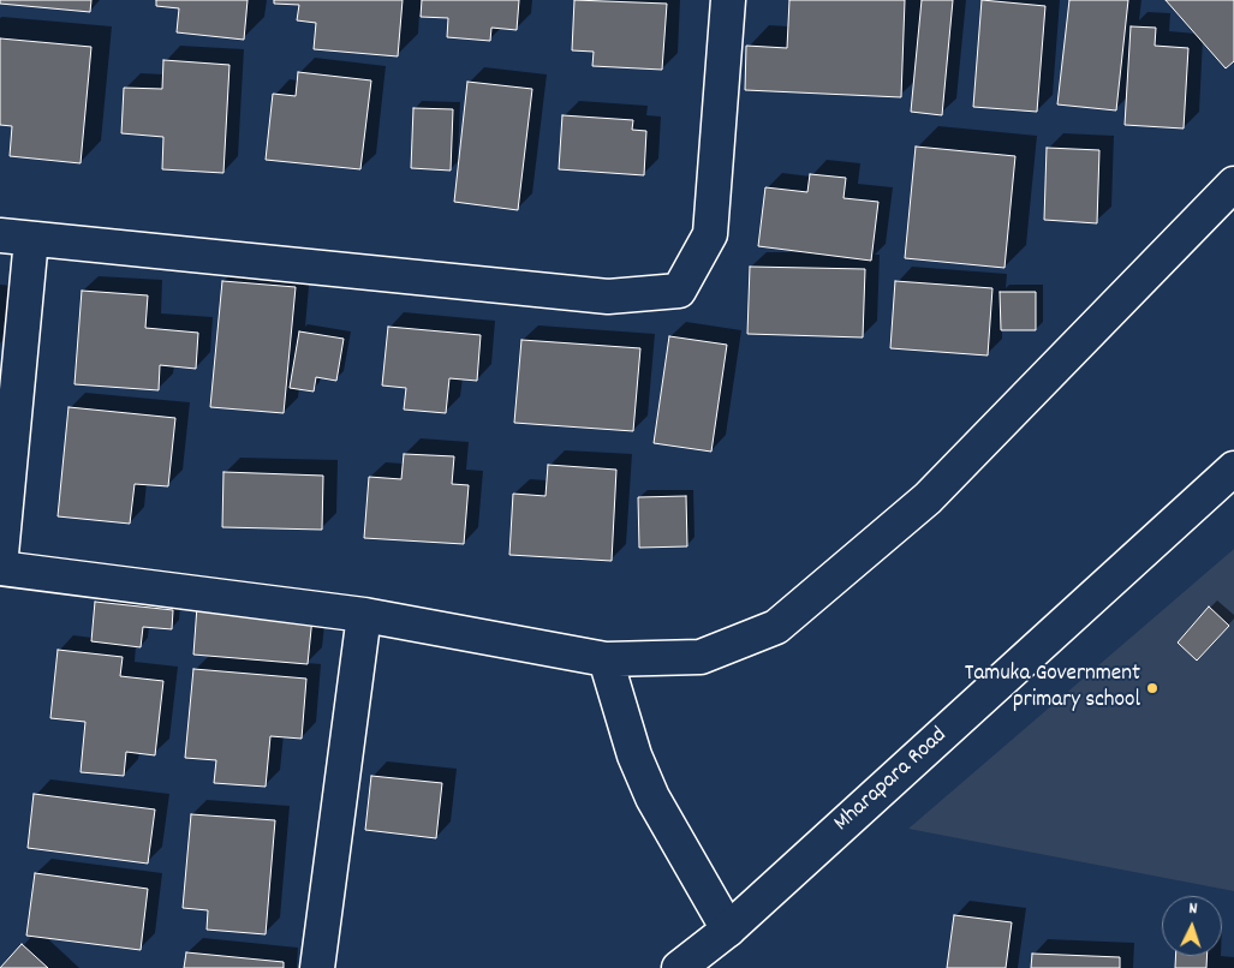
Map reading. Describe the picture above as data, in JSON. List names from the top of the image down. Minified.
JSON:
{"streets":{"street":["Mharapara Road"]},"places":["Tamuka Government primary school"],"north":"top"}
